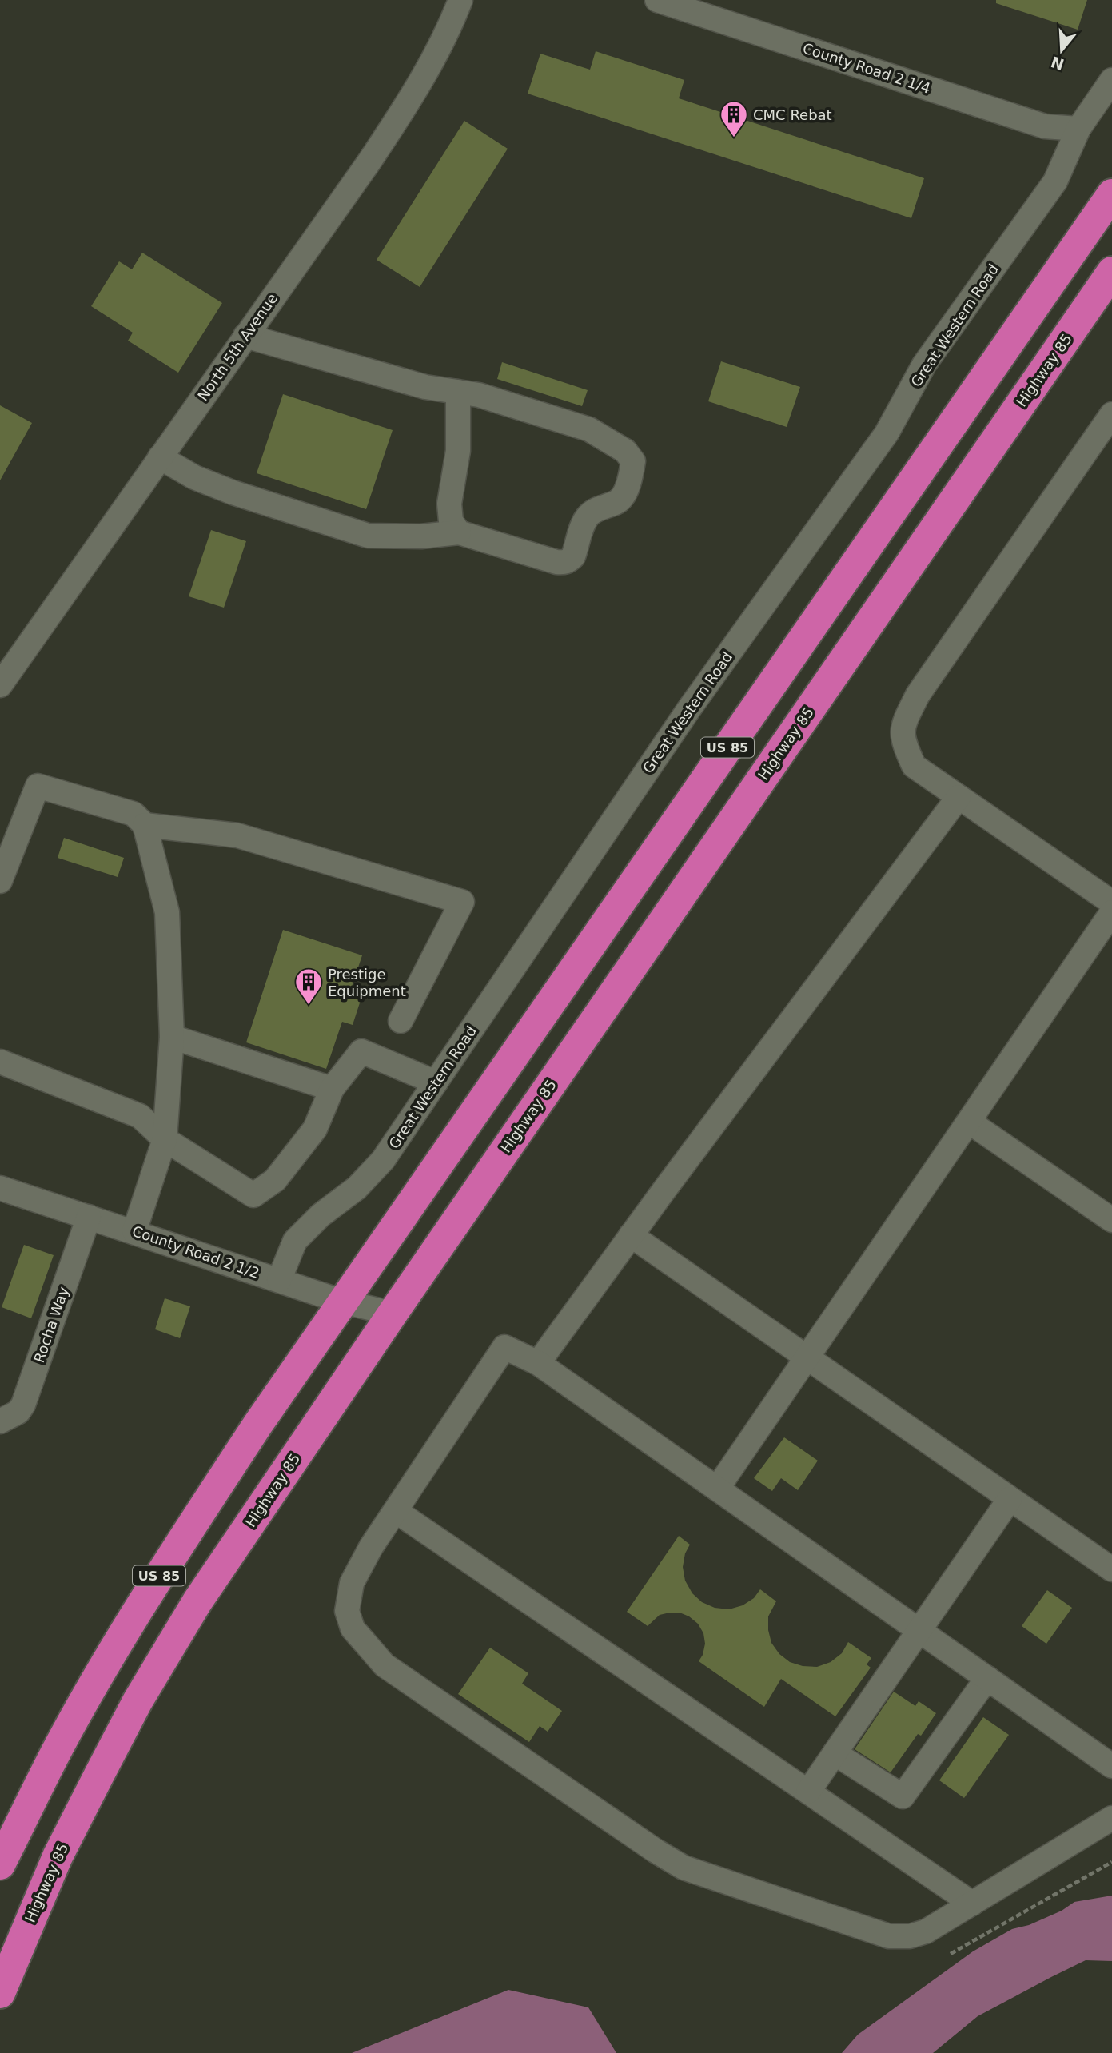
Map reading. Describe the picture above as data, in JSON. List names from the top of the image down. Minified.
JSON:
{"streets":{"highway":["Highway 85","US 85"],"street":["County Road 2 1/4","Great Western Road","North 5th Avenue","County Road 2 1/2","Rocha Way"]},"crossings":[["County Road 2 1/4","Great Western Road"],["Great Western Road","County Road 2 1/2"],["Highway 85","County Road 2 1/2"],["US 85","County Road 2 1/2"],["County Road 2 1/2","Rocha Way"]],"places":{"building":["CMC Rebat","Prestige Equipment"]},"north":"bottom"}
